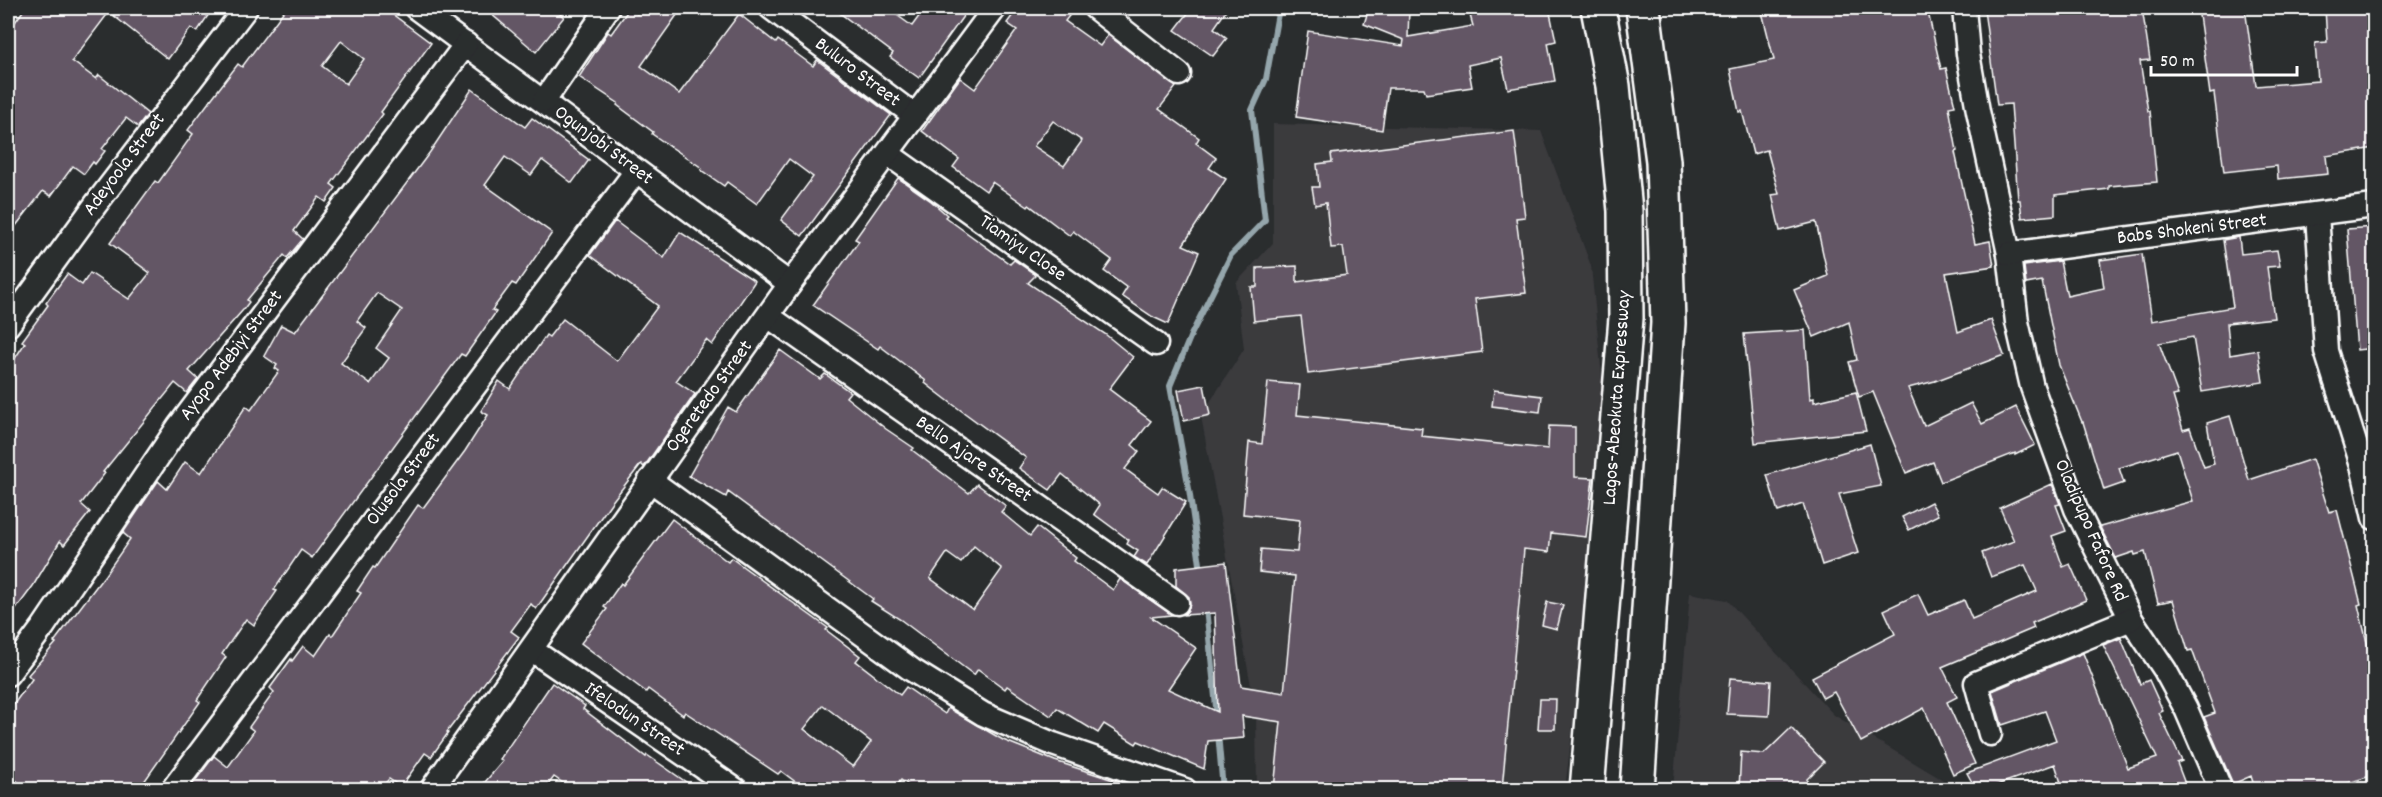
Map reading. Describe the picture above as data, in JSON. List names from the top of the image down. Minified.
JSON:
{"streets":{"highway":["Lagos-Abeokuta Expressway"],"street":["Buluro Street","Ogunjobi Street","Adeyoola Street","Babs Shokeni Street","Tiamiyu Close","Ayopo Adebiyi Street","Ogeretedo Street","Bello Ajare Street","Olusola Street","Oladipupo Fafore Rd","Ifelodun Street"]},"crossings":[["Buluro Street","Ogeretedo Street"],["Ogunjobi Street","Ayopo Adebiyi Street"],["Ogunjobi Street","Ogeretedo Street"],["Ogunjobi Street","Olusola Street"],["Babs Shokeni Street","Oladipupo Fafore Rd"],["Tiamiyu Close","Ogeretedo Street"],["Ogeretedo Street","Bello Ajare Street"],["Ogeretedo Street","Ifelodun Street"]],"scale_bar":"50 m"}
